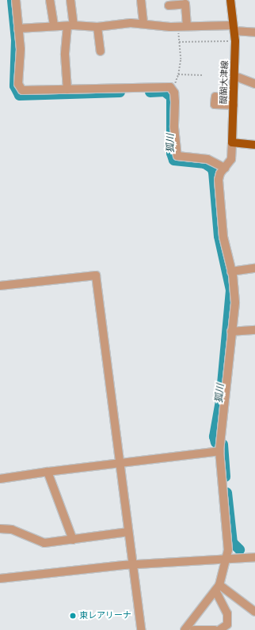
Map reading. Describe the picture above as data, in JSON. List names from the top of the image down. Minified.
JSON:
{"streets":{"main road":["醍醐大津線"]},"water":["狐川"],"places":["東レアリーナ"]}
